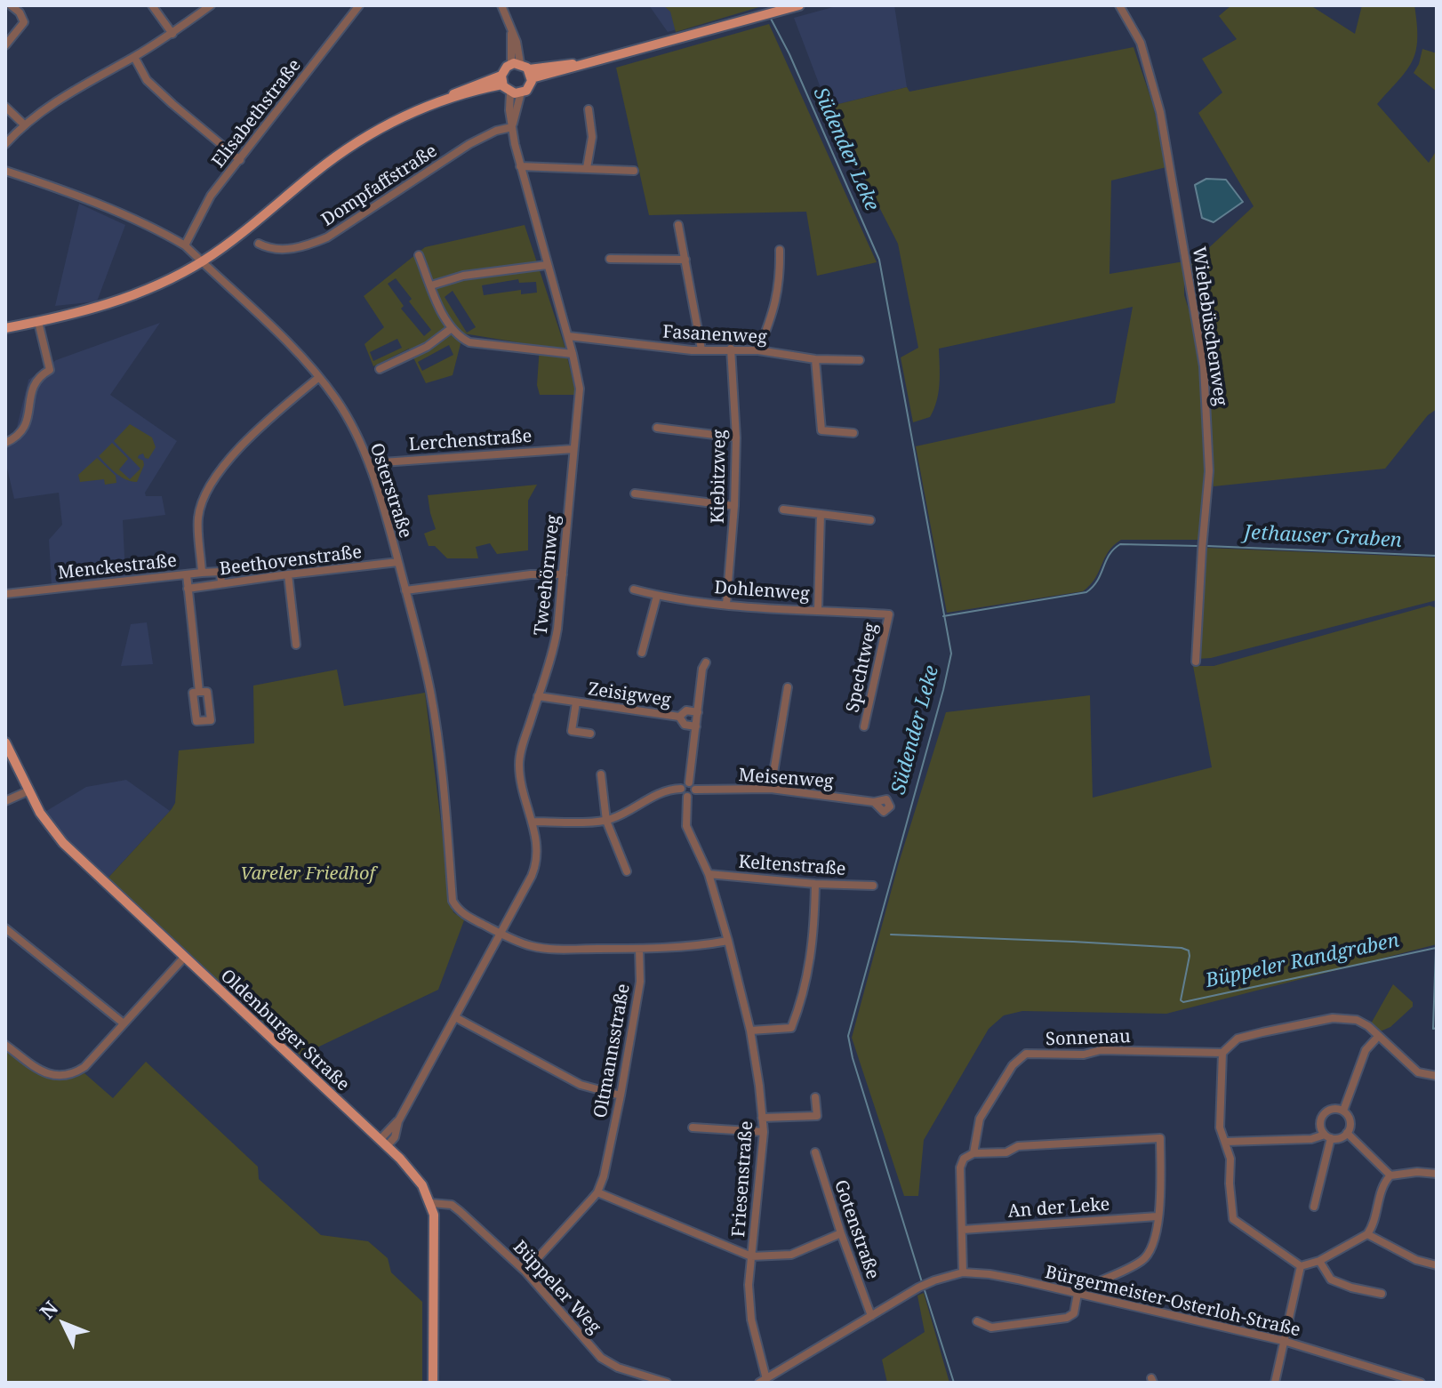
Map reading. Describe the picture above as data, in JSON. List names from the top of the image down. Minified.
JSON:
{"streets":{"main road":["Oldenburger Straße"],"street":["Elisabethstraße","Dompfaffstraße","Wiehebüschenweg","Fasanenweg","Lerchenstraße","Kiebitzweg","Osterstraße","Beethovenstraße","Menckestraße","Tweehörnweg","Dohlenweg","Spechtweg","Zeisigweg","Meisenweg","Keltenstraße","Sonnenau","Oltmannsstraße","Friesenstraße","An der Leke","Gotenstraße","Büppeler Weg","Bürgermeister-Osterloh-Straße"]},"crossings":[["Elisabethstraße","Osterstraße"],["Dompfaffstraße","Tweehörnweg"],["Fasanenweg","Kiebitzweg"],["Fasanenweg","Tweehörnweg"],["Lerchenstraße","Osterstraße"],["Lerchenstraße","Tweehörnweg"],["Kiebitzweg","Dohlenweg"],["Osterstraße","Beethovenstraße"],["Osterstraße","Tweehörnweg"],["Beethovenstraße","Menckestraße"],["Tweehörnweg","Zeisigweg"],["Tweehörnweg","Oldenburger Straße"],["Dohlenweg","Spechtweg"],["Meisenweg","Friesenstraße"],["Keltenstraße","Friesenstraße"],["Oldenburger Straße","Büppeler Weg"],["Oltmannsstraße","Büppeler Weg"],["Gotenstraße","Bürgermeister-Osterloh-Straße"]],"water":["Südender Leke","Jethauser Graben","Büppeler Randgraben"],"parks":["Vareler Friedhof"],"north":"top left"}
